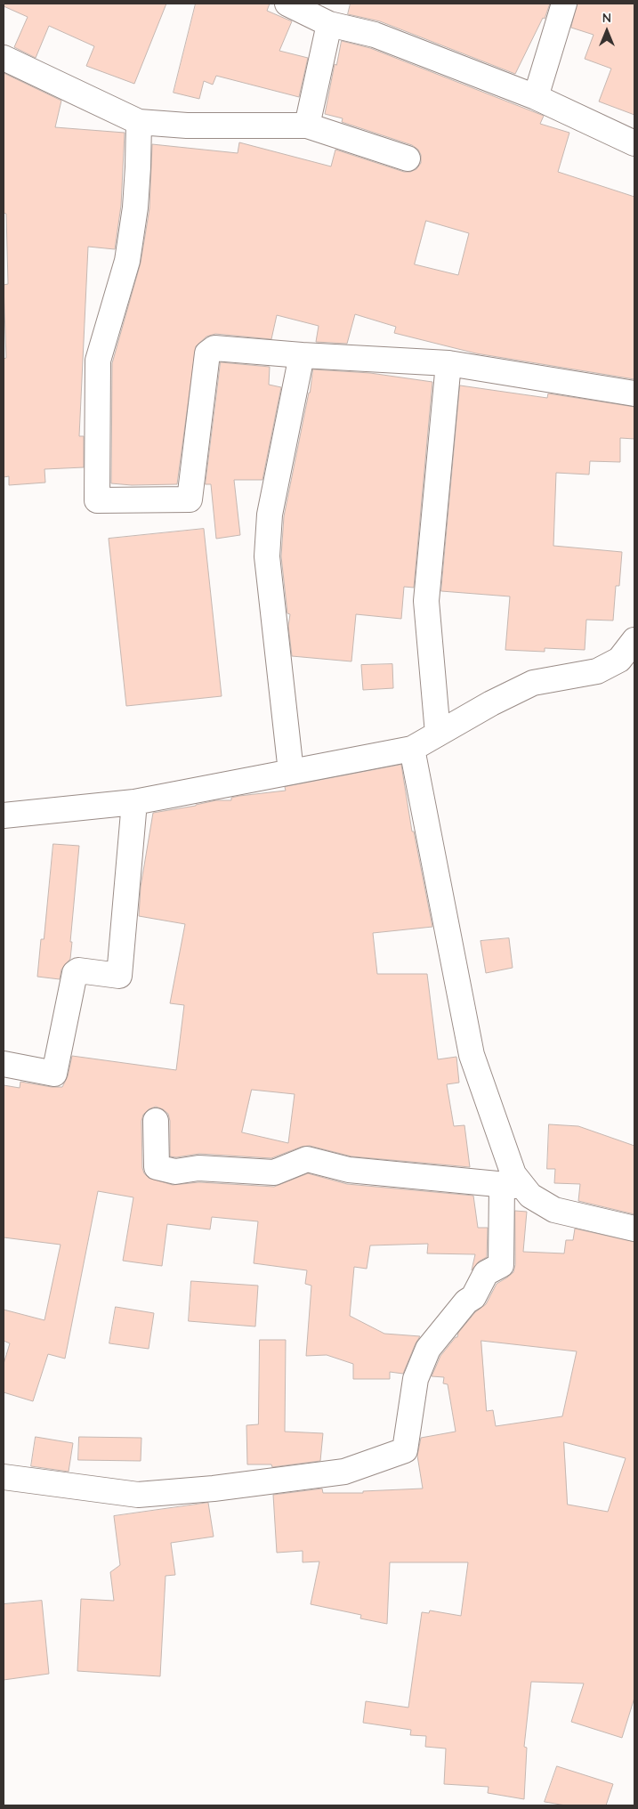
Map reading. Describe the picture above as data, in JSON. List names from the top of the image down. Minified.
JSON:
{"north":"top"}
